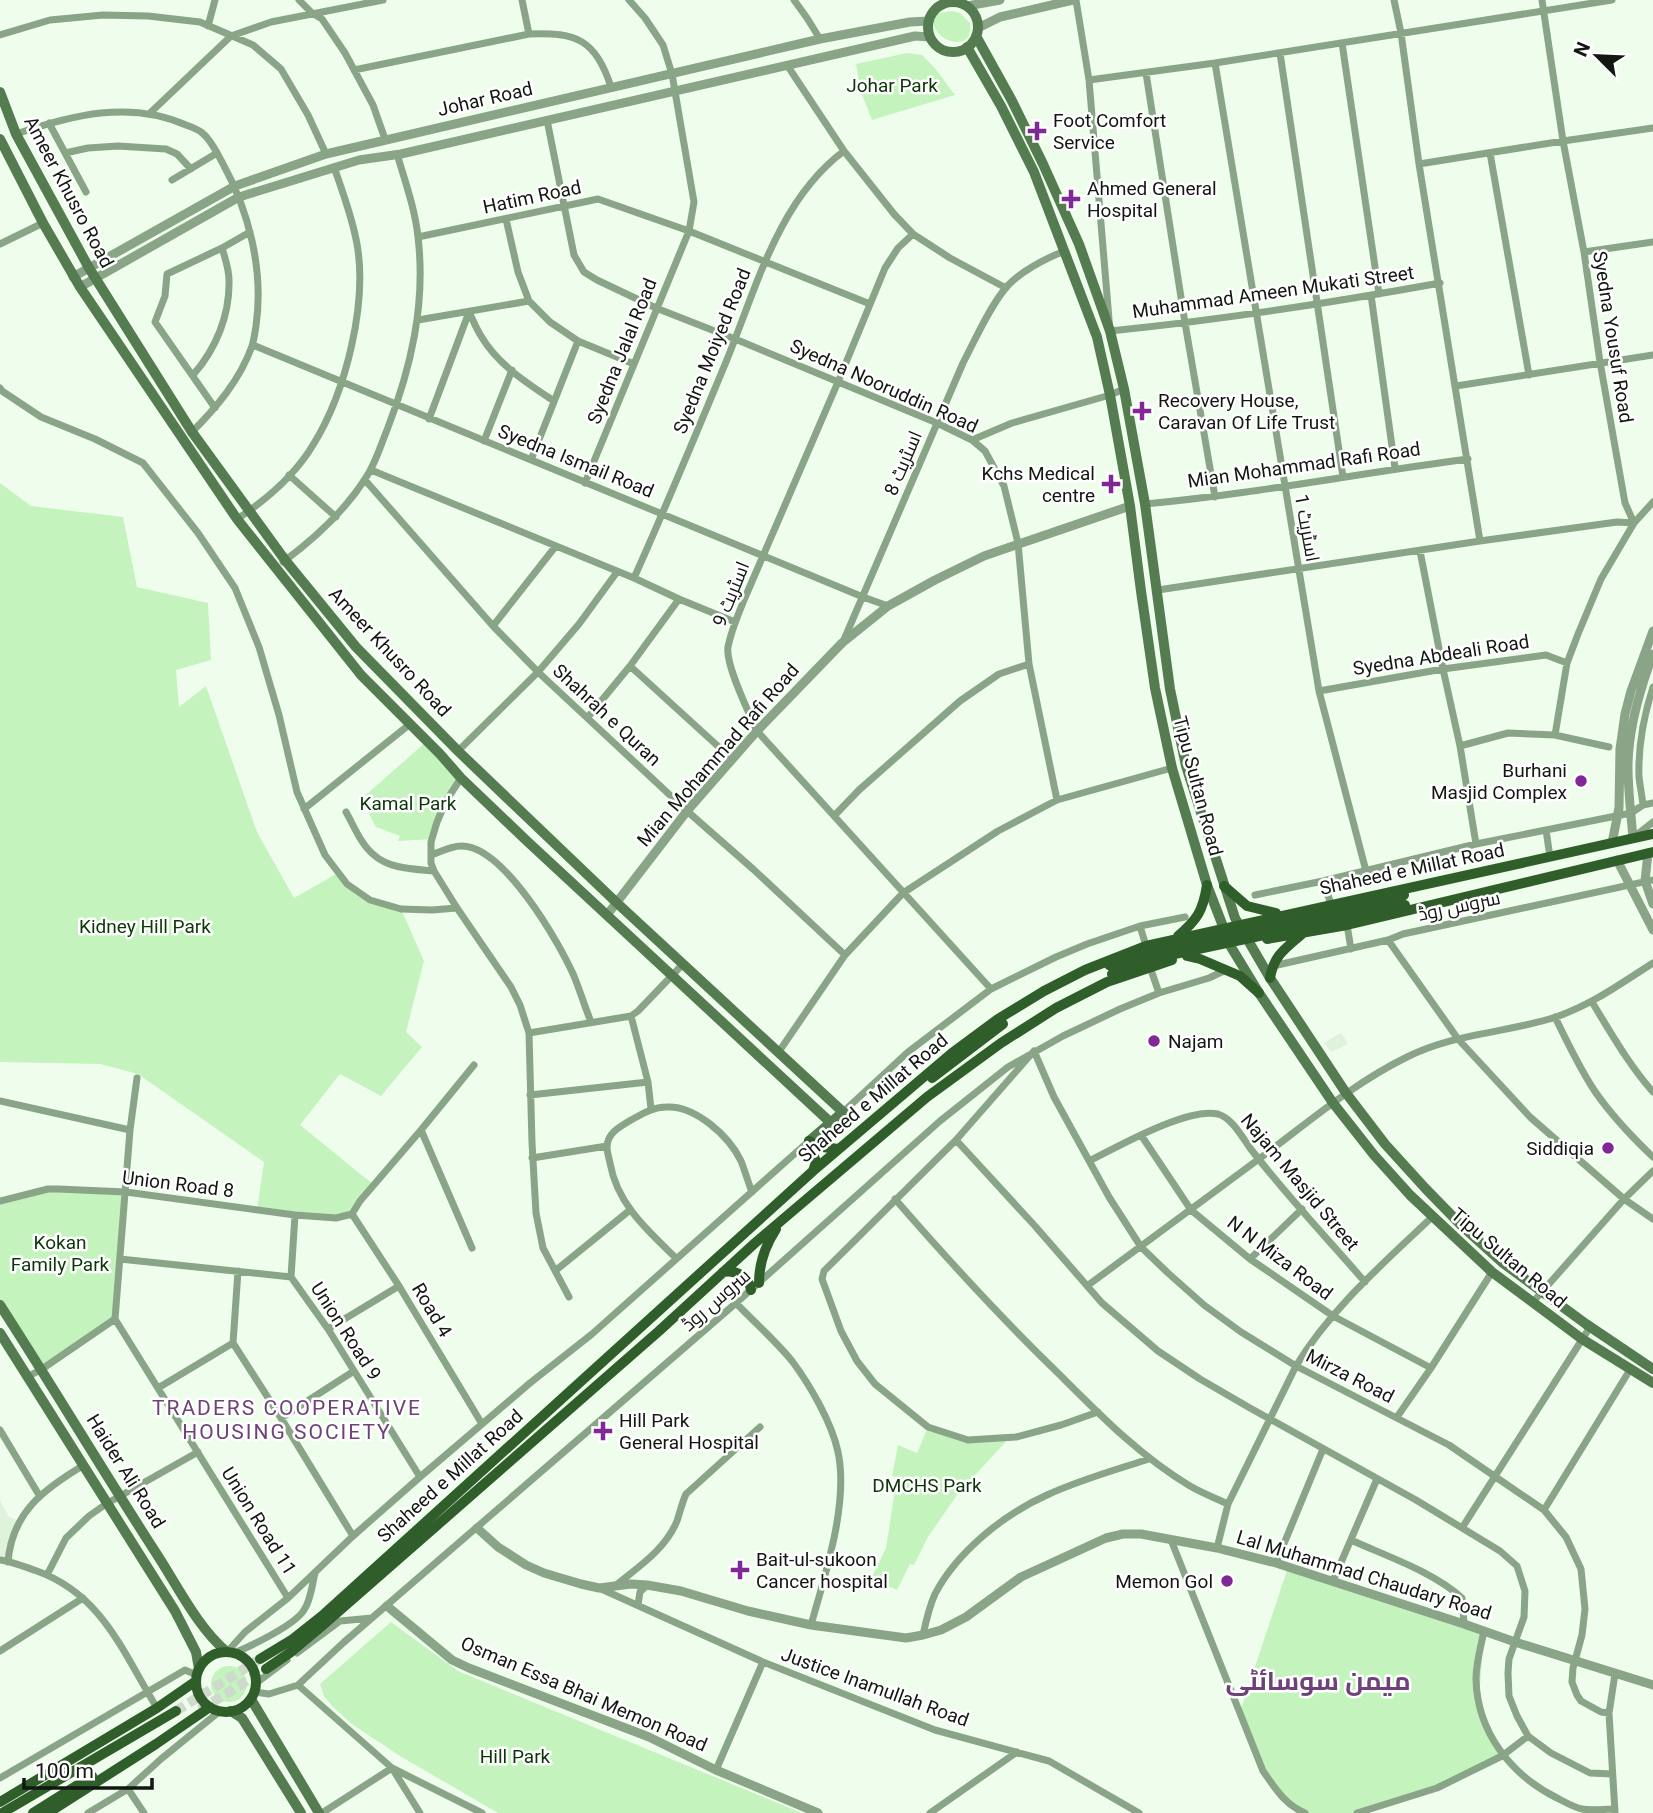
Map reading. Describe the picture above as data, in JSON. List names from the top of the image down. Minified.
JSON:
{"streets":{"main road":["Ameer Khusro Road","Tipu Sultan Road","Shaheed e Millat Road","Haider Ali Road"],"street":["Johar Road","Hatim Road","Muhammad Ameen Mukati Street","Syedna Yousuf Road","Syedna Jalal Road","Syedna Moiyed Road","Syedna Nooruddin Road","Syedna Ismail Road","اسٹریٹ 8","Mian Mohammad Rafi Road","اسٹریٹ 1","اسٹریٹ 9","Syedna Abdeali Road","Shahrah e Quran","سروس روڈ","Najam Masjid Street","Union Road 8","N N Miza Road","Road 4","Union Road 9","Mirza Road","Union Road 11","Lal Muhammad Chaudary Road","Justice Inamullah Road","Osman Essa Bhai Memon Road"]},"crossings":[["Johar Road","Ameer Khusro Road"],["Johar Road","Syedna Jalal Road"],["Johar Road","Syedna Nooruddin Road"],["Johar Road","Tipu Sultan Road"],["Ameer Khusro Road","Mian Mohammad Rafi Road"],["Hatim Road","Syedna Jalal Road"],["Hatim Road","Syedna Moiyed Road"],["Hatim Road","Syedna Nooruddin Road"],["Hatim Road","اسٹریٹ 9"],["Muhammad Ameen Mukati Street","اسٹریٹ 1"],["Muhammad Ameen Mukati Street","Tipu Sultan Road"],["Syedna Jalal Road","Syedna Nooruddin Road"],["Syedna Jalal Road","Syedna Ismail Road"],["Syedna Moiyed Road","Syedna Nooruddin Road"],["Syedna Moiyed Road","Syedna Ismail Road"],["Syedna Nooruddin Road","اسٹریٹ 8"],["Syedna Nooruddin Road","Mian Mohammad Rafi Road"],["Syedna Nooruddin Road","اسٹریٹ 9"],["Syedna Ismail Road","اسٹریٹ 8"],["Syedna Ismail Road","Mian Mohammad Rafi Road"],["Syedna Ismail Road","اسٹریٹ 9"],["اسٹریٹ 8","Mian Mohammad Rafi Road"],["اسٹریٹ 8","Tipu Sultan Road"],["Mian Mohammad Rafi Road","اسٹریٹ 1"],["Mian Mohammad Rafi Road","اسٹریٹ 9"],["Mian Mohammad Rafi Road","Shahrah e Quran"],["Mian Mohammad Rafi Road","Tipu Sultan Road"],["اسٹریٹ 1","Syedna Abdeali Road"],["Tipu Sultan Road","Shaheed e Millat Road"],["Tipu Sultan Road","سروس روڈ"],["سروس روڈ","Mirza Road"],["سروس روڈ","Haider Ali Road"],["سروس روڈ","Lal Muhammad Chaudary Road"],["سروس روڈ","Osman Essa Bhai Memon Road"],["Najam Masjid Street","N N Miza Road"],["Najam Masjid Street","Mirza Road"],["Union Road 8","Road 4"],["Mirza Road","Lal Muhammad Chaudary Road"],["Lal Muhammad Chaudary Road","Justice Inamullah Road"]],"districts":["TRADERS COOPERATIVE HOUSING SOCIETY","میمن سوسائٹی"],"parks":["Johar Park","Kamal Park","Kidney Hill Park","Kokan Family Park","DMCHS Park","Hill Park"],"places":{"health":["Foot Comfort Service","Ahmed General Hospital","Recovery House, Caravan Of Life Trust","Kchs Medical centre","Hill Park General Hospital","Bait-ul-sukoon Cancer hospital"],"other":["Burhani Masjid Complex","Najam","Siddiqia","Memon Gol"]},"scale_bar":"100 m","north":"top left"}
